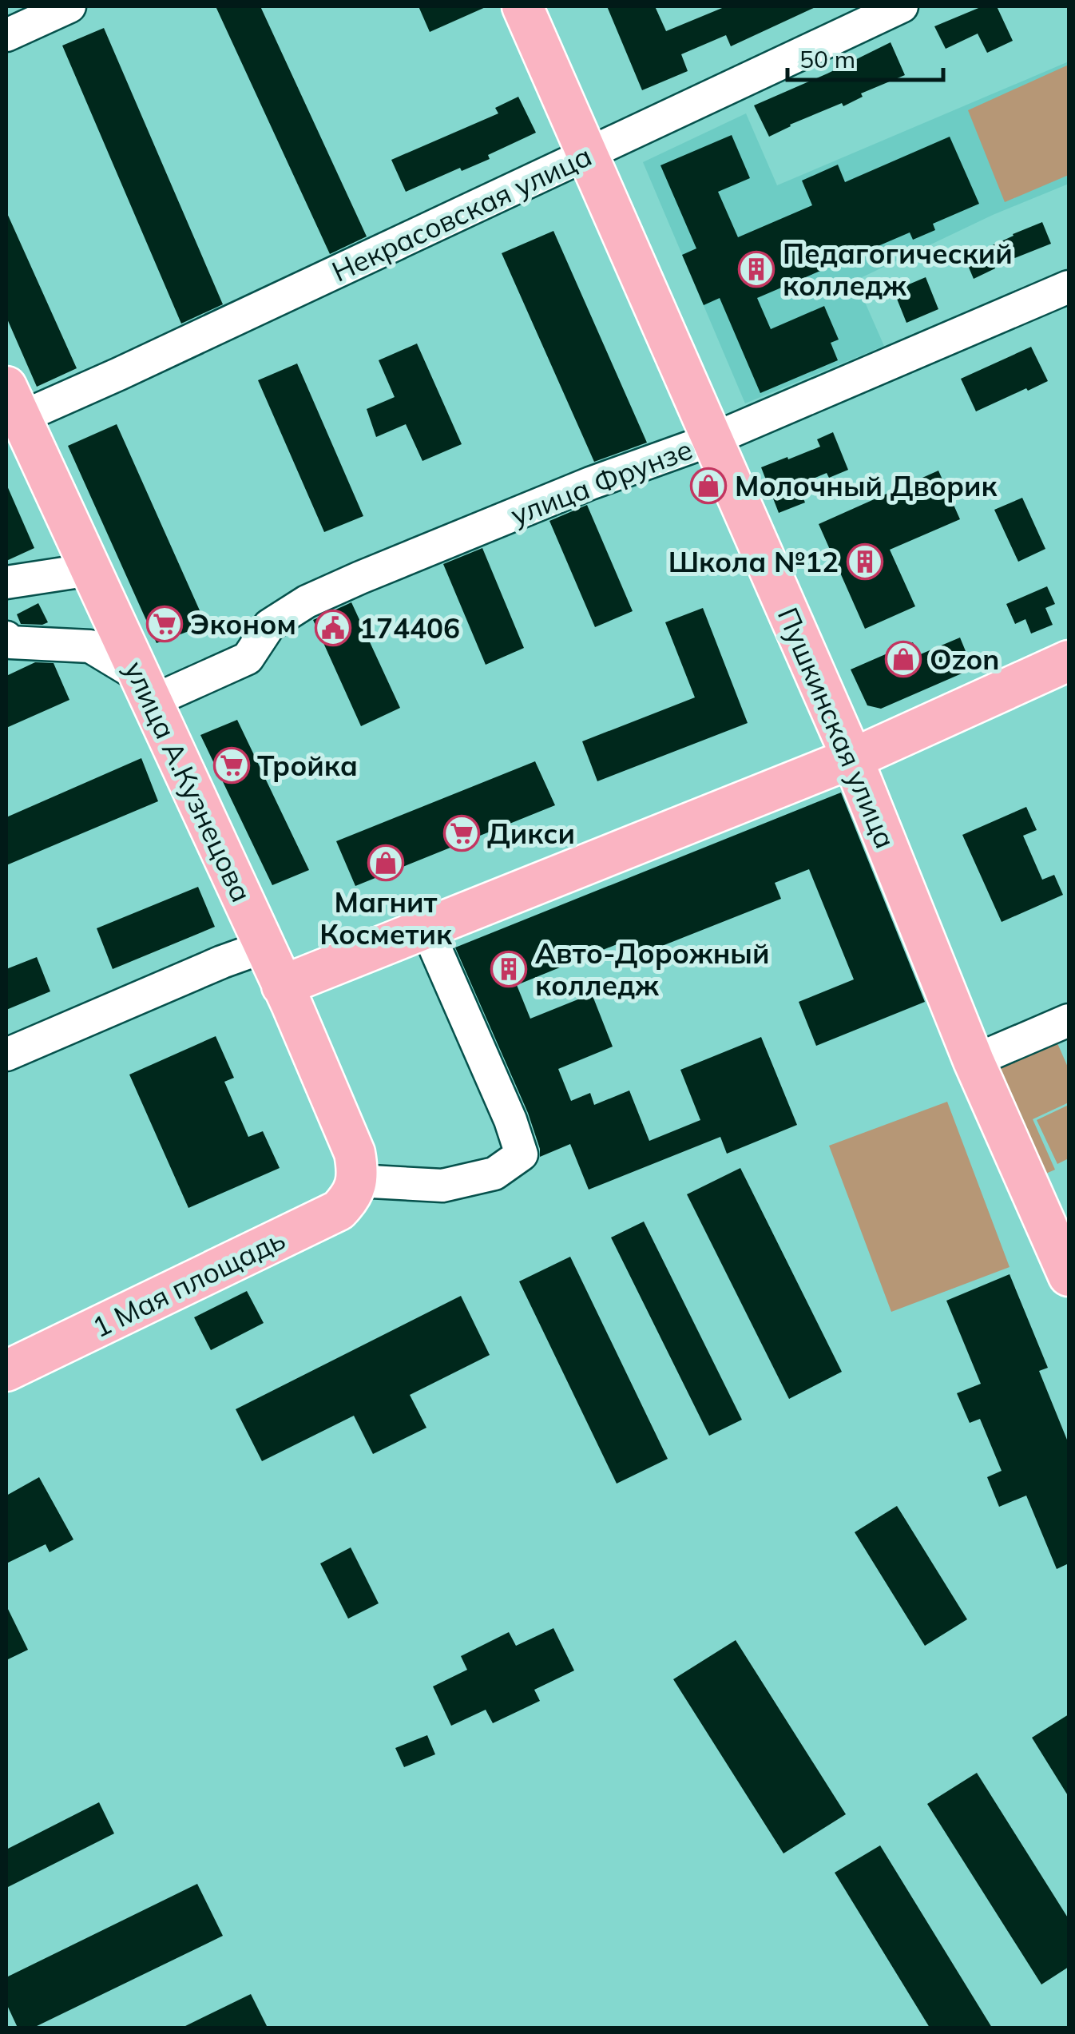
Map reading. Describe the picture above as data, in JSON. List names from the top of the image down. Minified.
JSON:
{"streets":{"main road":["Пушкинская улица","улица А.Кузнецова","1 Мая площадь"],"street":["Некрасовская улица","улица Фрунзе"]},"crossings":[["Некрасовская улица","Пушкинская улица"],["Некрасовская улица","улица А.Кузнецова"],["улица Фрунзе","Пушкинская улица"],["улица Фрунзе","улица А.Кузнецова"],["улица А.Кузнецова","1 Мая площадь"]],"places":{"building":["Педагогический колледж","Школа №12","Авто-Дорожный колледж"],"shop":["Молочный Дворик","Ozon","Магнит Косметик"],"supermarket":["Эконом","Тройка","Дикси"],"public building":["174406"]},"scale_bar":"50 m"}
